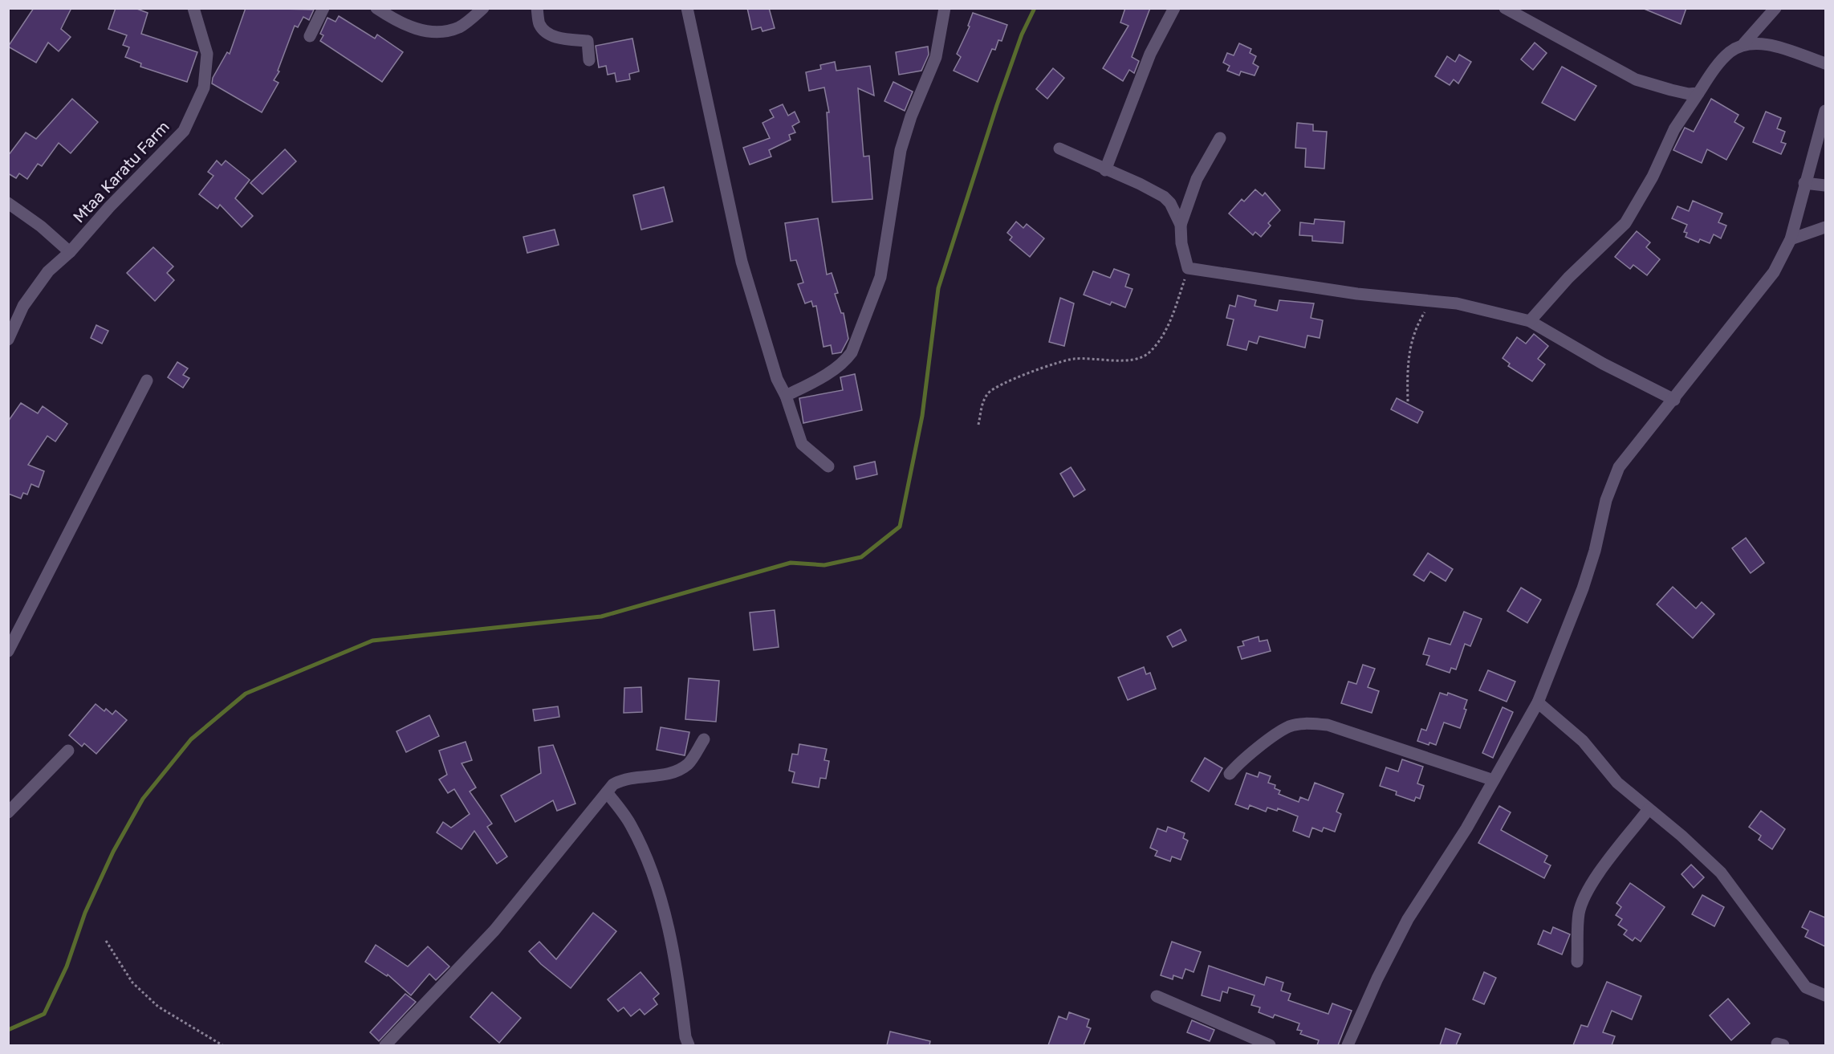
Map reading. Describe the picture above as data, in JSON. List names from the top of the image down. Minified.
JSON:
{"streets":{"street":["Mtaa Karatu Farm"]}}
